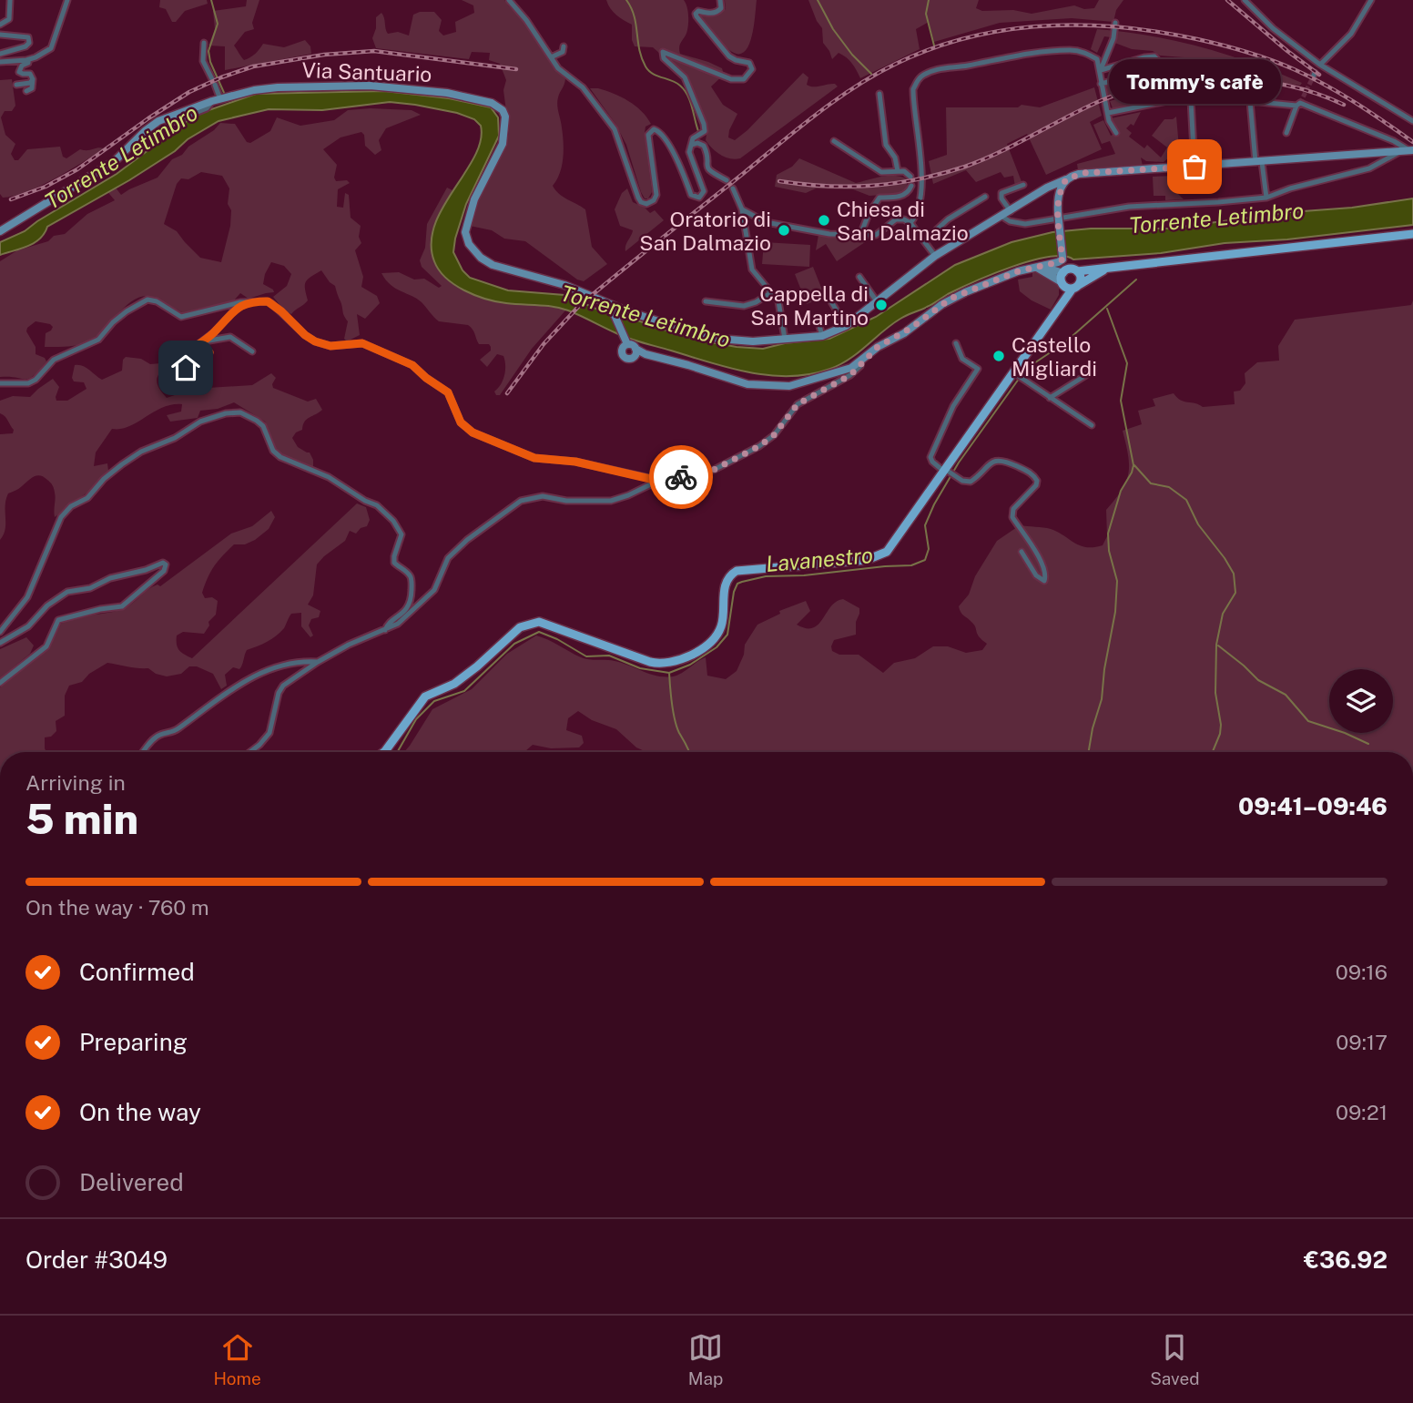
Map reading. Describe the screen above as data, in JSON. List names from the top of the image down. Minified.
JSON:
{"streets":{"main road":["Via Santuario"]},"water":["Torrente Letimbro","Lavanestro"],"places":["Tommy's cafè","Chiesa di San Dalmazio","Oratorio di San Dalmazio","Cappella di San Martino","Castello Migliardi"],"page":{"bubble":"Tommy's cafè","heading":["5 min","Arriving in","09:41–09:46"],"panel":["Order #3049","€36.92"],"bar":"On the way · 760 m","list":[["Confirmed","09:16"],["Preparing","09:17"],["On the way","09:21"],"Delivered"],"tabs":["Home","Map","Saved"]}}
